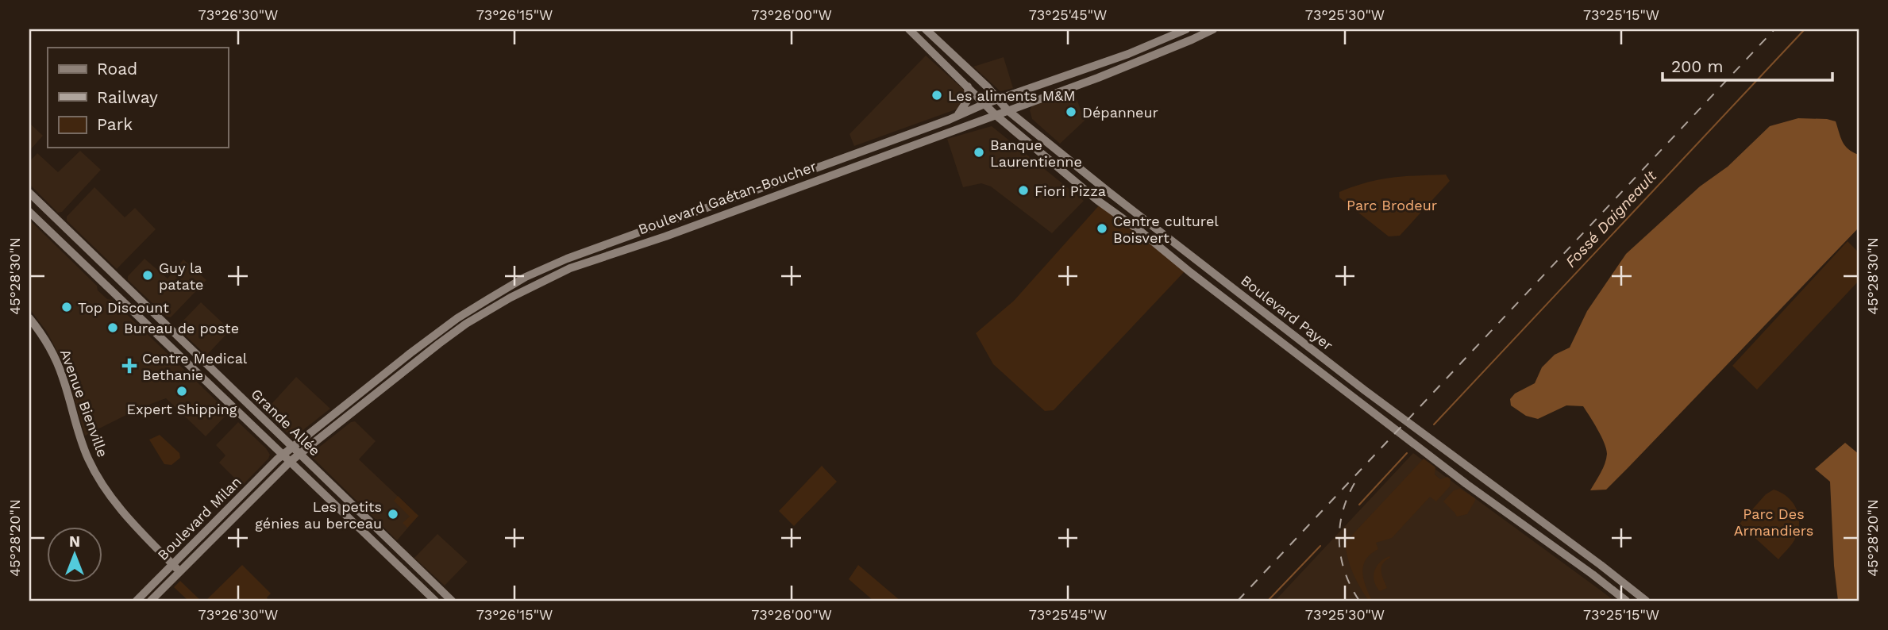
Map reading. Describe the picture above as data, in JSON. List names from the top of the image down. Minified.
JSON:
{"streets":{"main road":["Boulevard Gaétan-Boucher","Boulevard Payer","Avenue Bienville","Grande Allée","Boulevard Milan"]},"crossings":[["Boulevard Gaétan-Boucher","Boulevard Payer"],["Boulevard Gaétan-Boucher","Grande Allée"],["Boulevard Gaétan-Boucher","Boulevard Milan"],["Avenue Bienville","Boulevard Milan"],["Grande Allée","Boulevard Milan"]],"water":["Fossé Daigneault"],"parks":["Parc Brodeur","Parc Des Armandiers"],"places":{"other":["Les aliments M&M","Dépanneur","Banque Laurentienne","Fiori Pizza","Centre culturel Boisvert","Guy la patate","Top Discount","Bureau de poste","Expert Shipping","Les petits génies au berceau"],"health":["Centre Medical Bethanie"]},"legend":["Road","Railway","Park"],"scale_bar":"200 m","north":"top","coordinates":["73°26'30\"W","73°26'15\"W","73°26'00\"W","73°25'45\"W","73°25'30\"W","73°25'15\"W","45°28'30\"N","45°28'20\"N"]}
